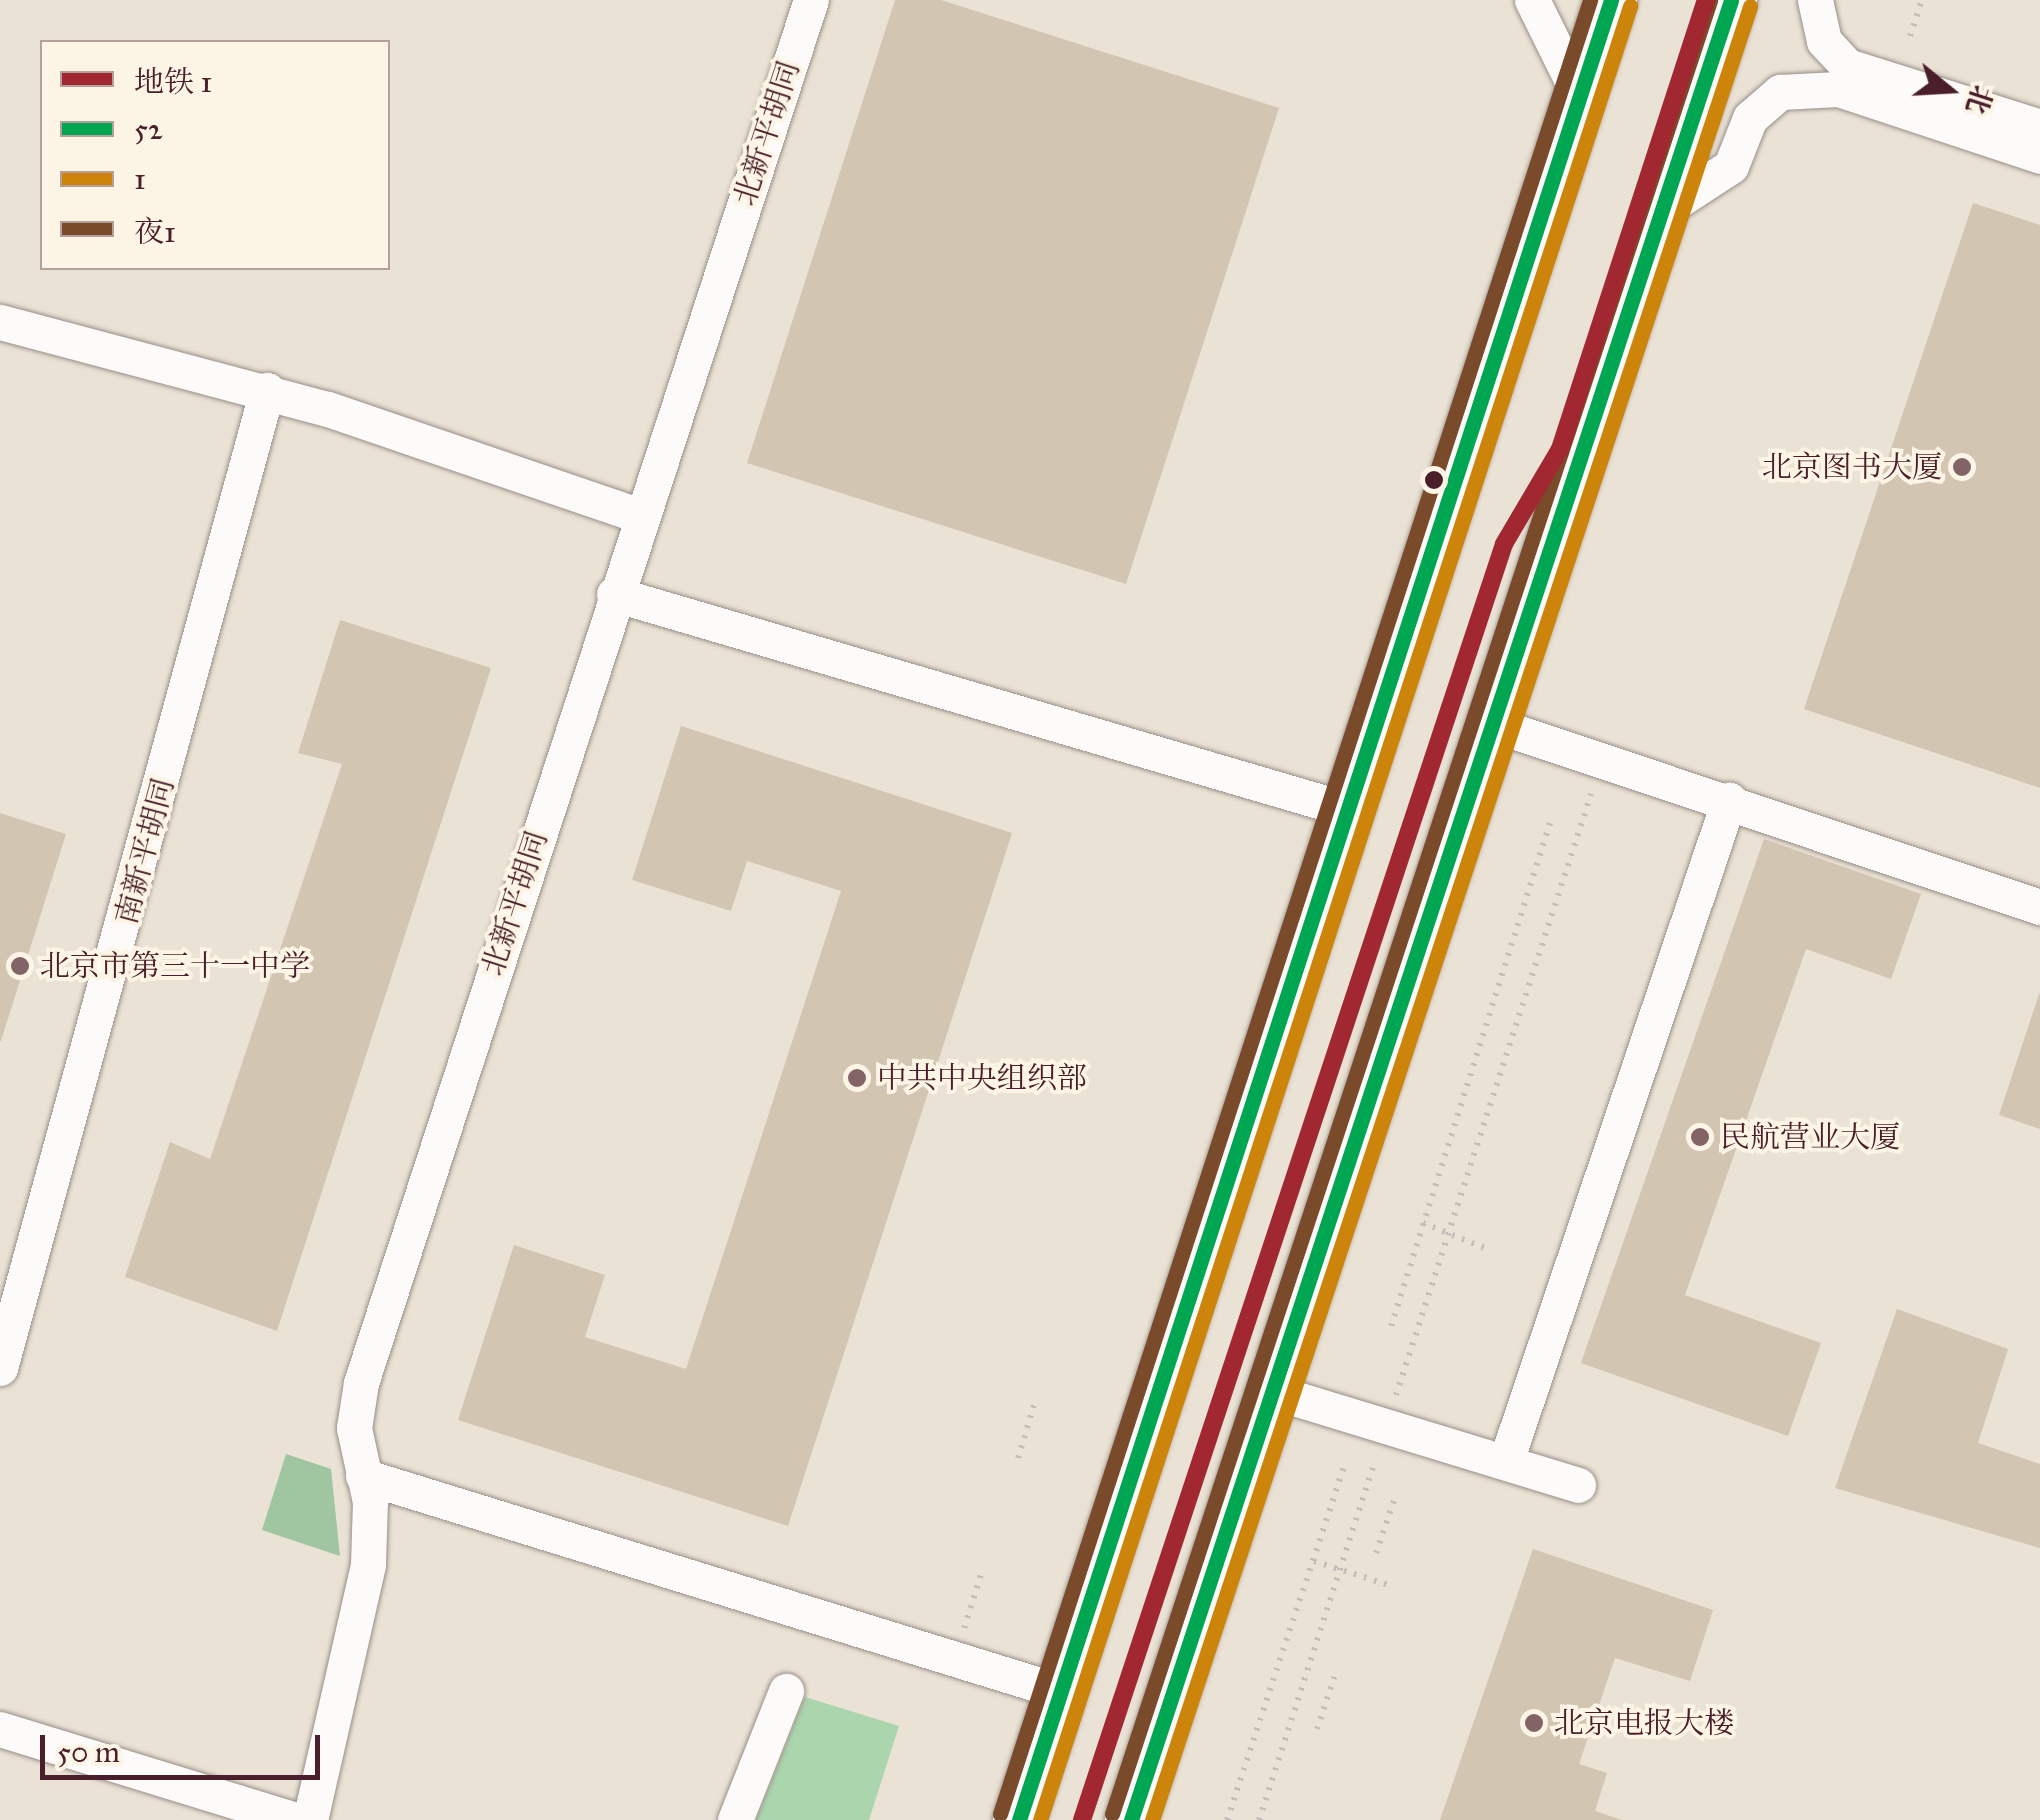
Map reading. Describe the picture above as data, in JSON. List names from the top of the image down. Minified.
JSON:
{"streets":{"street":["北新平胡同","南新平胡同"]},"places":["北京图书大厦","北京市第三十一中学","中共中央组织部","民航营业大厦","北京电报大楼"],"lines":["metro line 1","transit line 52","transit line 夜1","transit line 1"],"legend":["地铁 1","52","1","夜1"],"scale_bar":"50 m","north":"right"}
